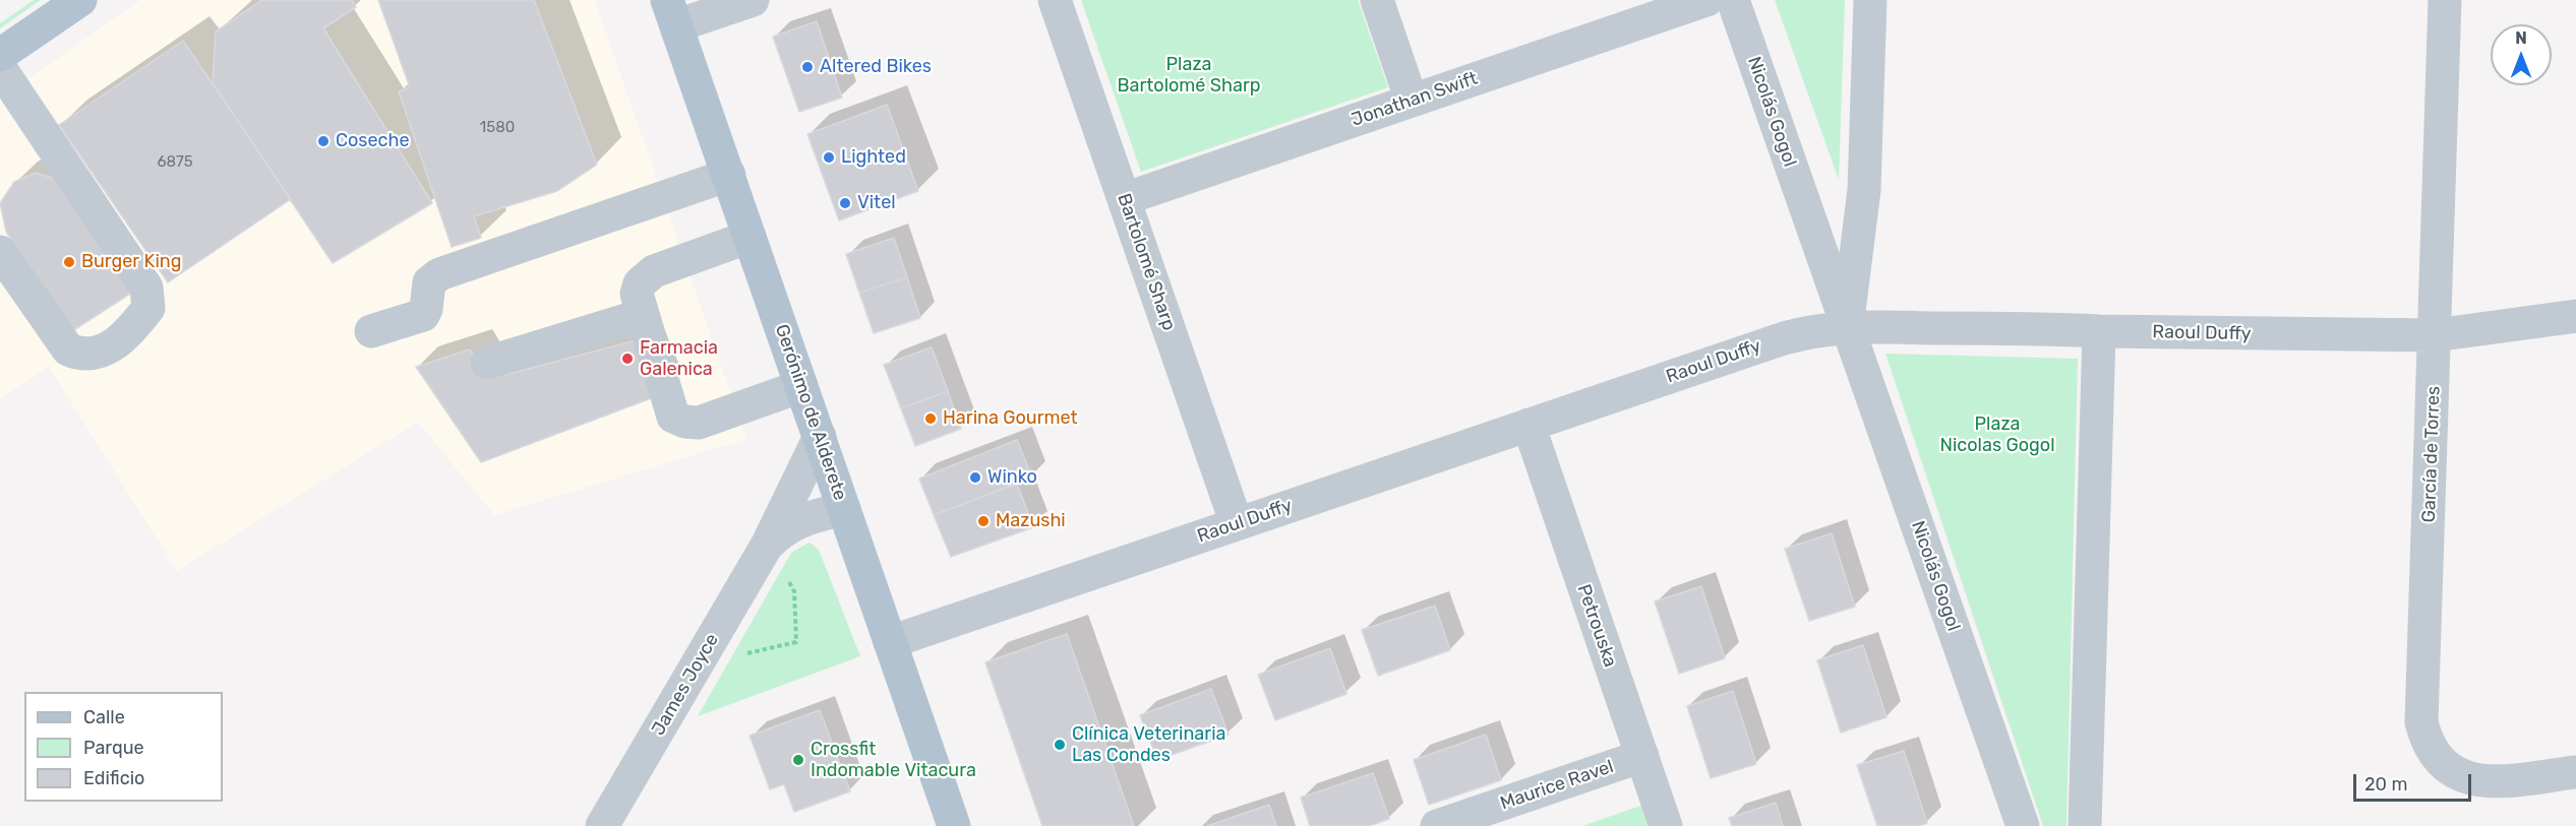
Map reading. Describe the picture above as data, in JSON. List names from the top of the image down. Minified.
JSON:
{"streets":{"main road":["Gerónimo de Alderete"],"street":["Jonathan Swift","Nicolás Gogol","Bartolomé Sharp","Raoul Duffy","García de Torres","Petrouska","James Joyce","Maurice Ravel"]},"crossings":[["Jonathan Swift","Bartolomé Sharp"],["Nicolás Gogol","Raoul Duffy"],["Bartolomé Sharp","Raoul Duffy"],["Raoul Duffy","Gerónimo de Alderete"],["Raoul Duffy","García de Torres"],["Raoul Duffy","Petrouska"],["Gerónimo de Alderete","James Joyce"],["Petrouska","Maurice Ravel"]],"parks":["Plaza Bartolomé Sharp","Plaza Nicolas Gogol"],"places":["Altered Bikes","Coseche","Lighted","Vitel","Burger King","Farmacia Galenica","Harina Gourmet","Winko","Mazushi","Clínica Veterinaria Las Condes","Crossfit Indomable Vitacura"],"house_numbers":["1580","6875"],"legend":["Calle","Parque","Edificio"],"scale_bar":"20 m","north":"top"}
